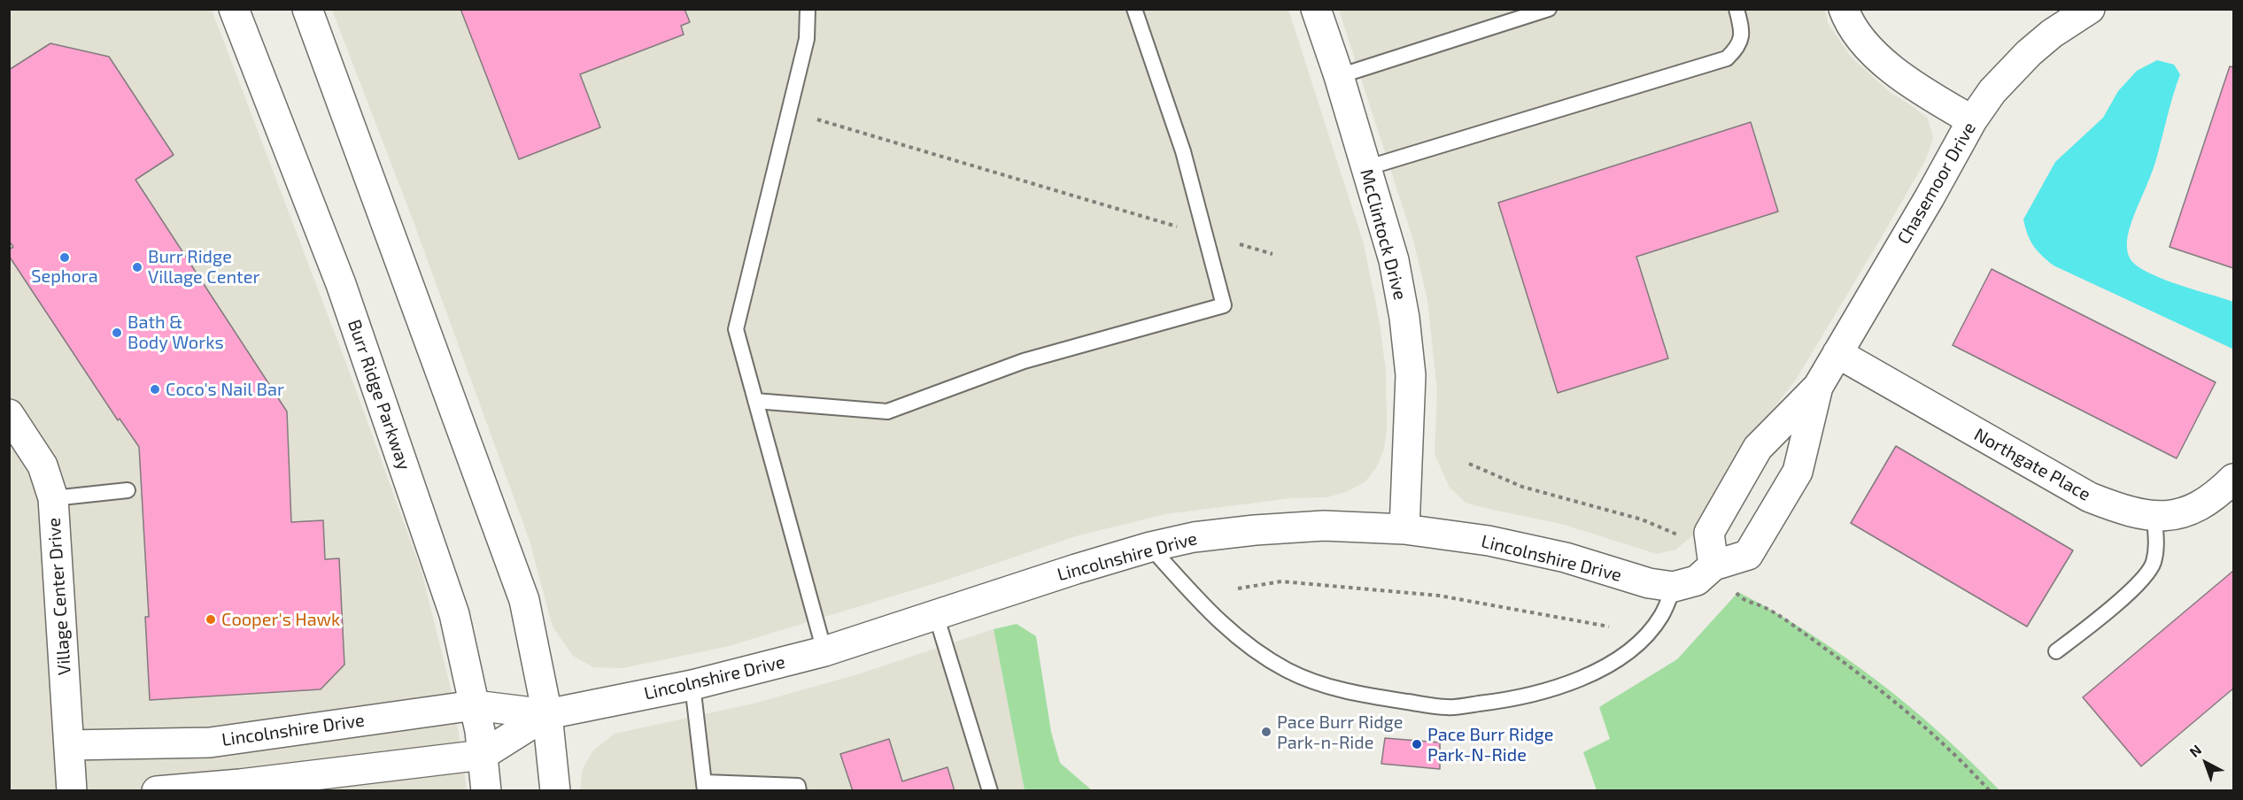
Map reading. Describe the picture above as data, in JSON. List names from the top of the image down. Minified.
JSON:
{"streets":{"street":["Chasemoor Drive","McClintock Drive","Burr Ridge Parkway","Northgate Place","Lincolnshire Drive","Village Center Drive"]},"crossings":[["Chasemoor Drive","Northgate Place"],["Chasemoor Drive","Lincolnshire Drive"],["McClintock Drive","Lincolnshire Drive"],["Burr Ridge Parkway","Lincolnshire Drive"],["Lincolnshire Drive","Village Center Drive"]],"places":["Sephora","Burr Ridge Village Center","Bath & Body Works","Coco's Nail Bar","Cooper's Hawk","Pace Burr Ridge Park-n-Ride","Pace Burr Ridge Park-N-Ride"],"north":"top left"}
